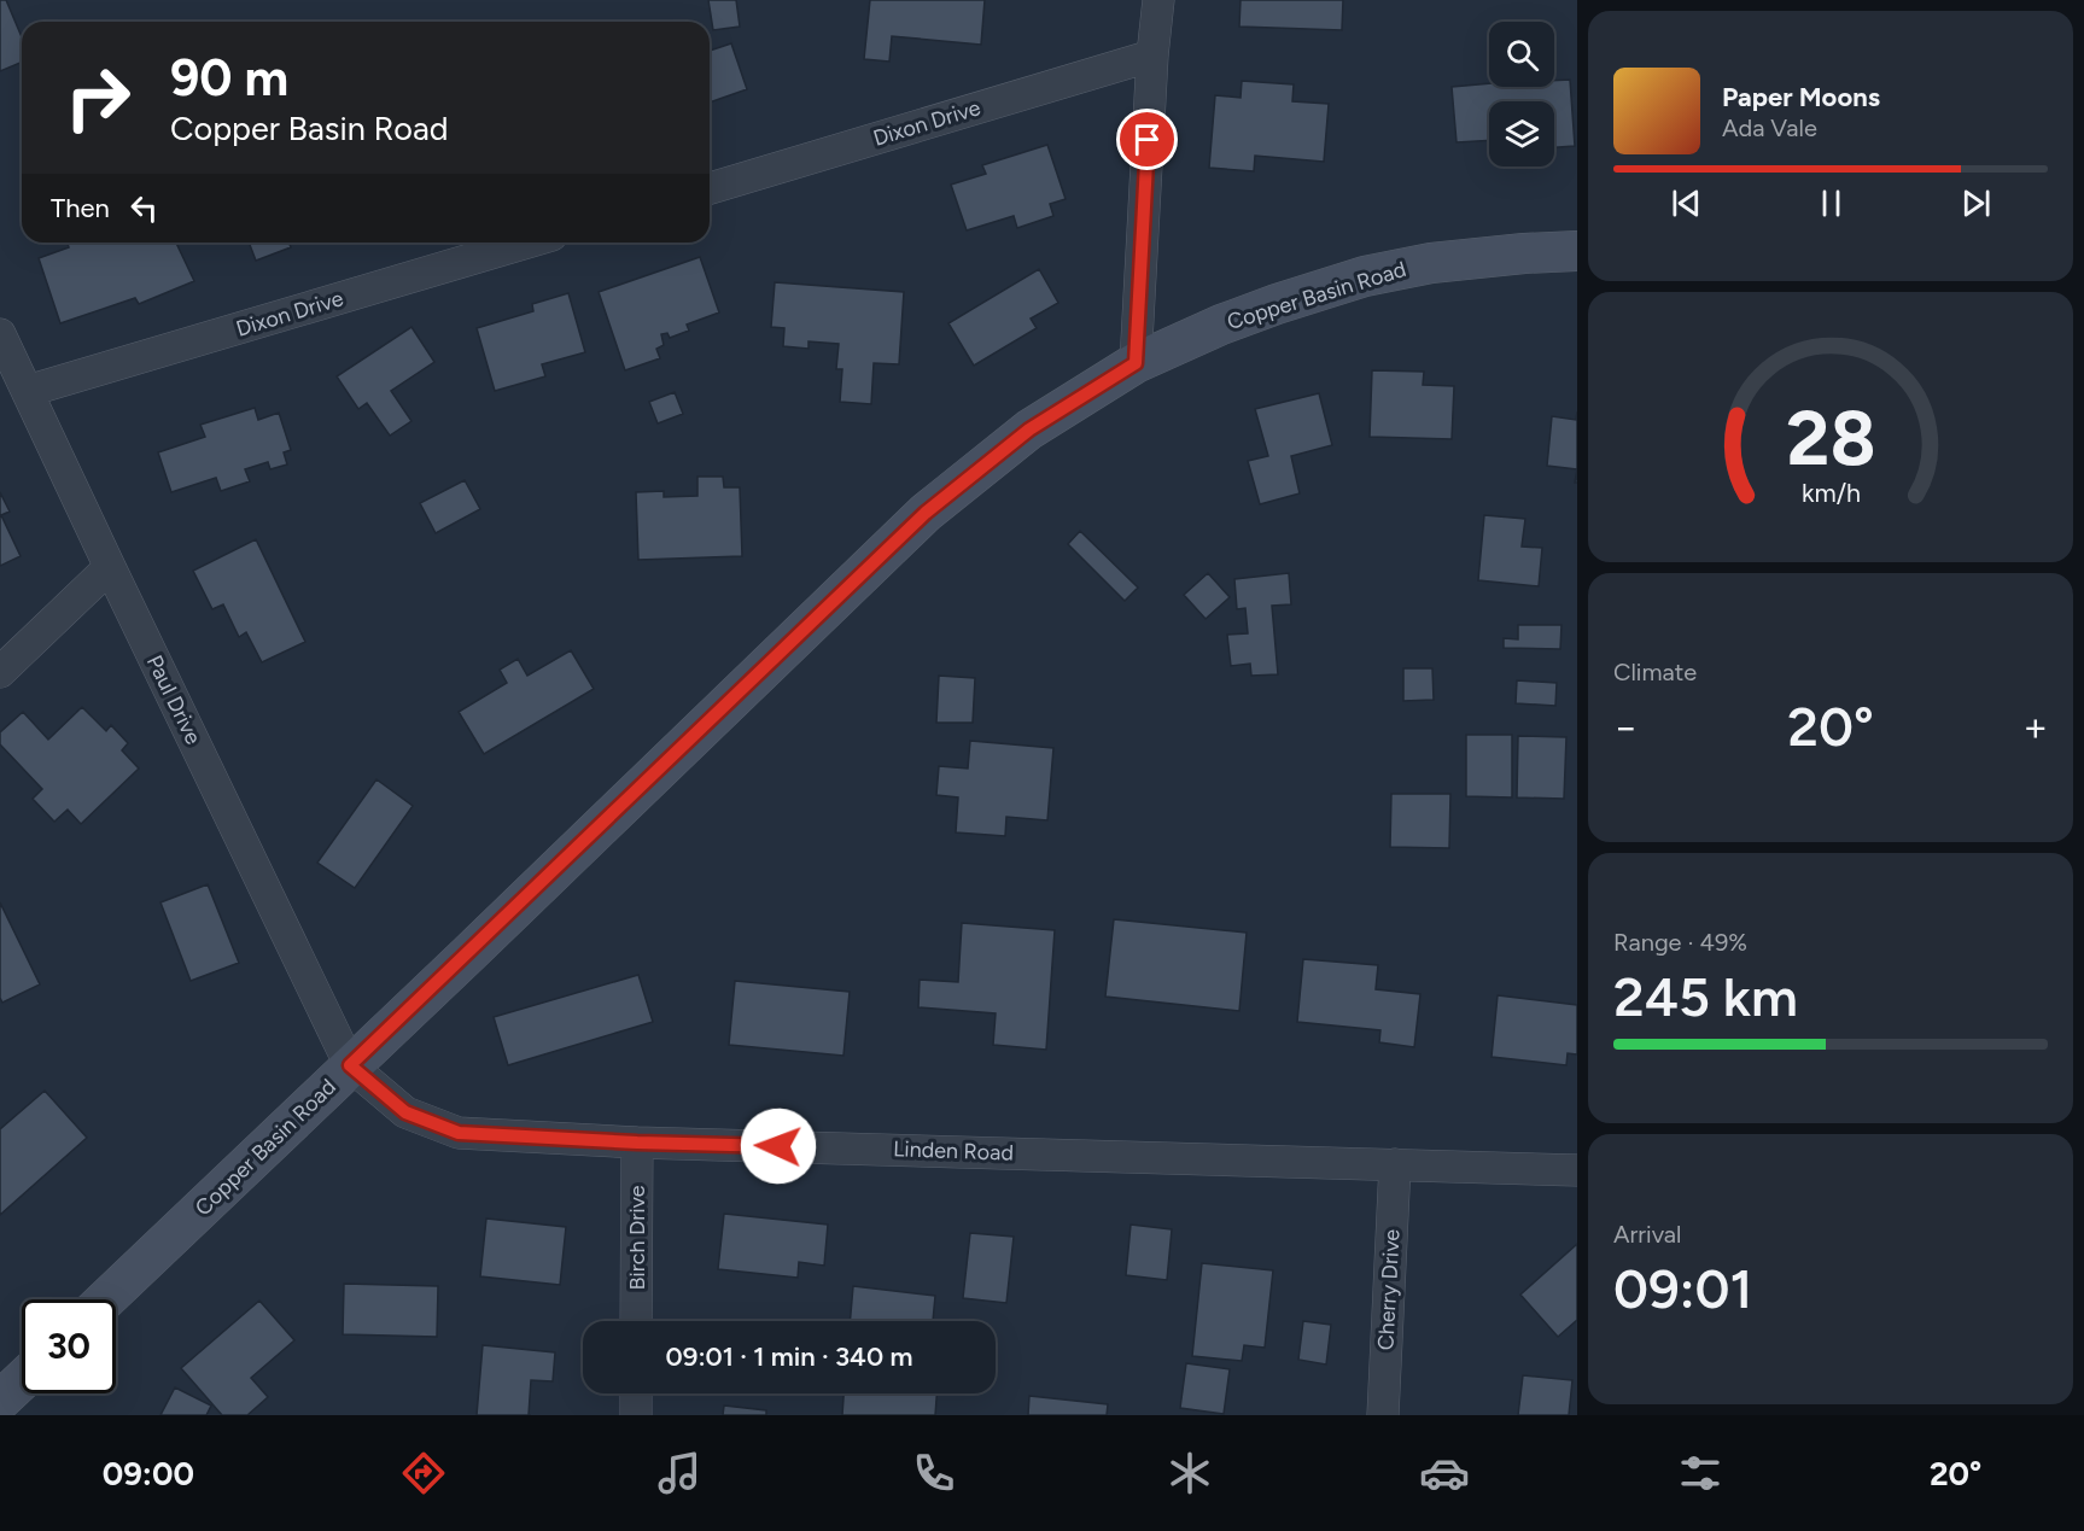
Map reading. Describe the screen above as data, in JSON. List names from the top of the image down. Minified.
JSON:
{"streets":{"street":["Dixon Drive","Copper Basin Road","Paul Drive","Linden Road","Birch Drive","Cherry Drive"]},"crossings":[["Dixon Drive","Paul Drive"],["Copper Basin Road","Paul Drive"],["Copper Basin Road","Linden Road"],["Paul Drive","Linden Road"],["Linden Road","Birch Drive"],["Linden Road","Cherry Drive"]],"page":{"turn":["90 m","Copper Basin Road"],"song":["Paper Moons","Ada Vale"],"then":"Then","tile":["Climate",["Range · 49%","245 km"],["Arrival","09:01"]],"heat":["−","20°","+"],"limit":"30","trip":"09:01 · 1 min · 340 m","tabs":["09:00","20°"],"gauge":["28","km/h"]}}
